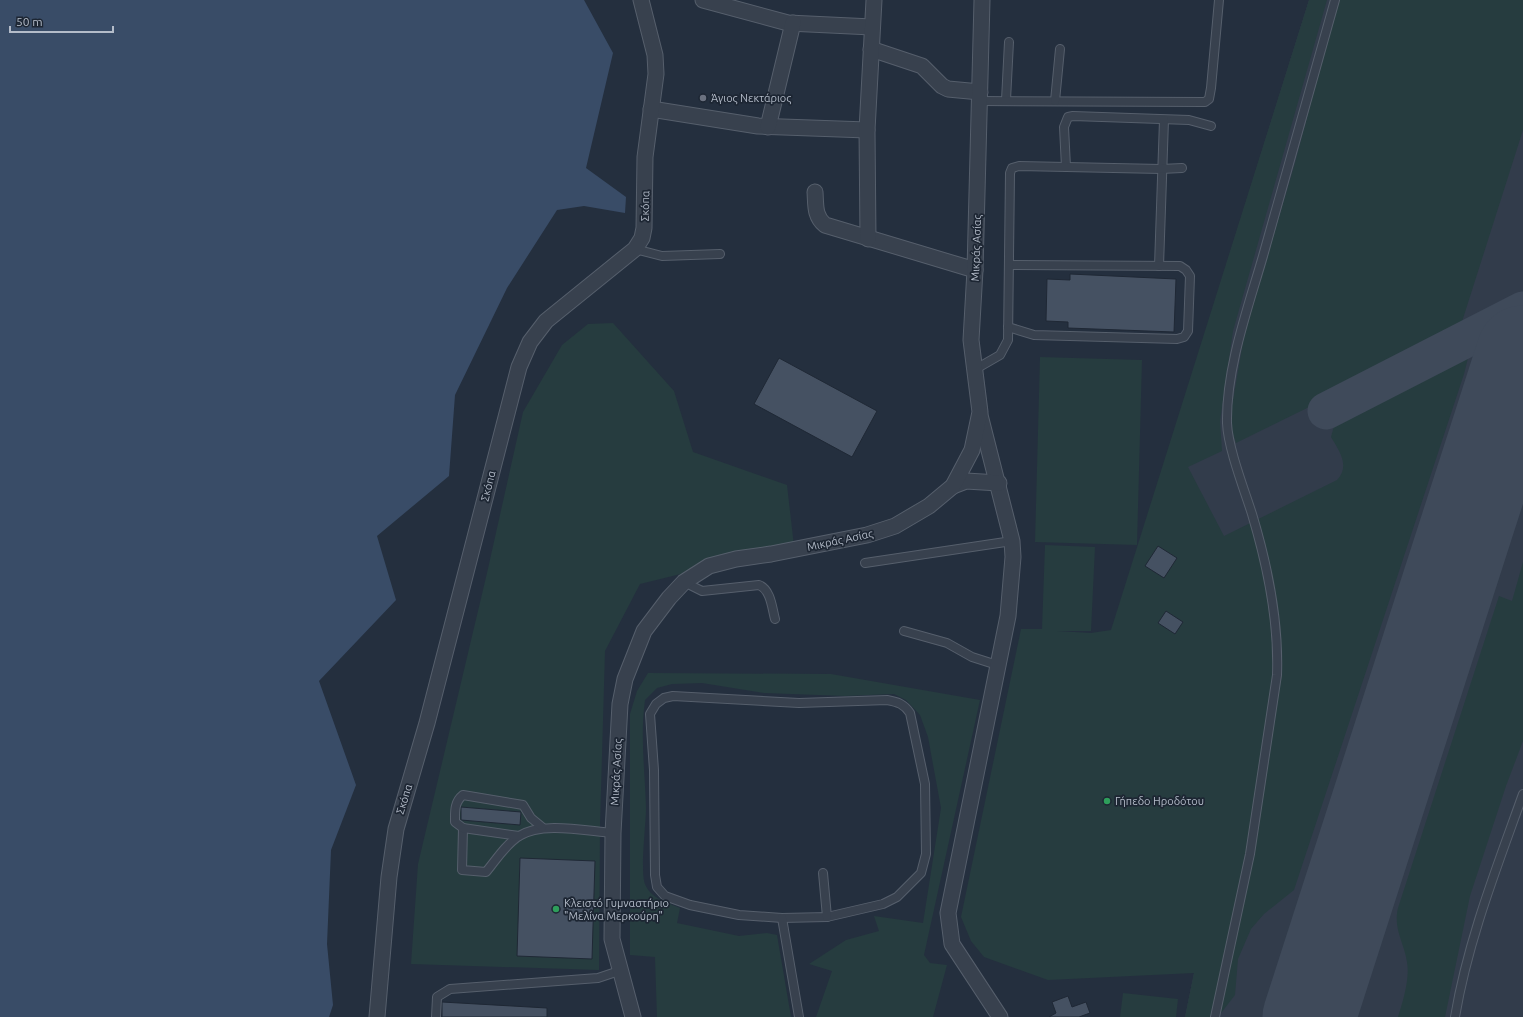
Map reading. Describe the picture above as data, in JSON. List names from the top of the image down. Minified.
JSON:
{"streets":{"street":["Σκόπα","Μικράς Ασίας"]},"places":["Άγιος Νεκτάριος","Γήπεδο Ηροδότου","Κλειστό Γυμναστήριο \"Μελίνα Μερκούρη\""],"scale_bar":"50 m"}
